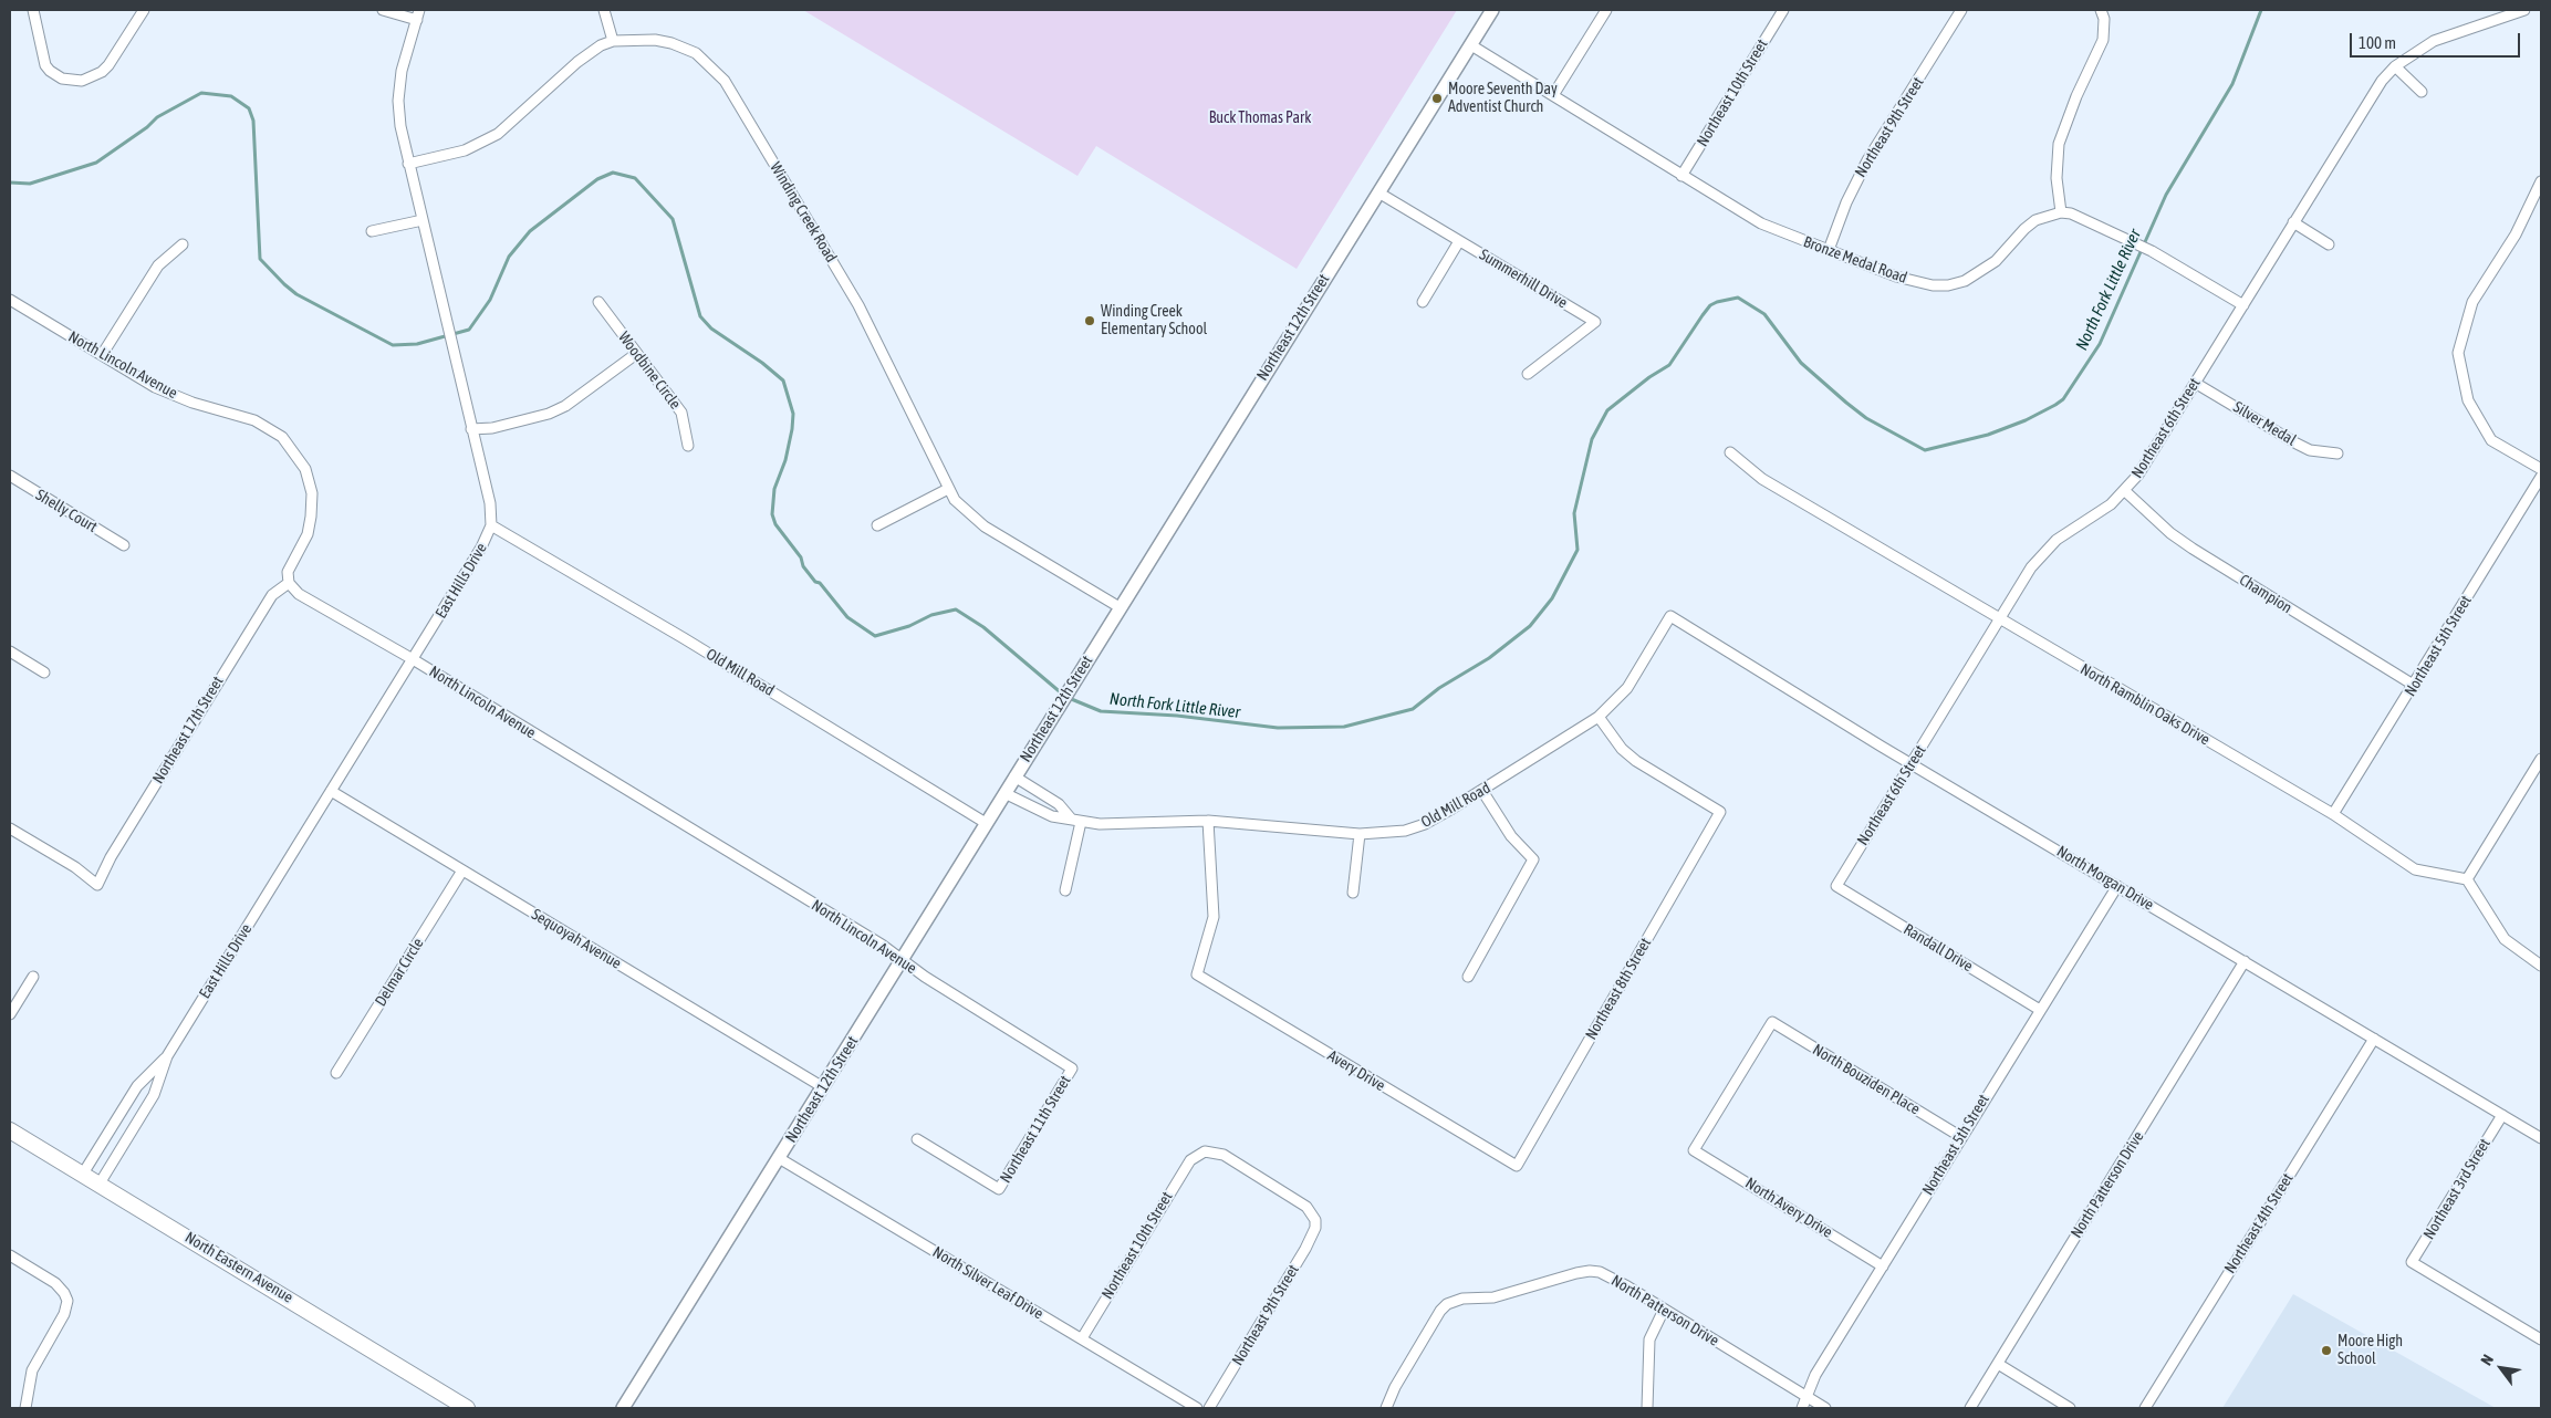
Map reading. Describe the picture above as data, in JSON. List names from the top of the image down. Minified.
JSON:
{"streets":{"main road":["North Eastern Avenue"],"street":["Northeast 10th Street","Northeast 9th Street","Winding Creek Road","Bronze Medal Road","Summerhill Drive","Northeast 12th Street","North Lincoln Avenue","Woodbine Circle","Silver Medal","Northeast 6th Street","Shelly Court","East Hills Drive","Champion","Northeast 5th Street","Old Mill Road","North Ramblin Oaks Drive","Northeast 17th Street","North Morgan Drive","Sequoyah Avenue","Randall Drive","Delmar Circle","Northeast 8th Street","Avery Drive","North Bouziden Place","Northeast 11th Street","North Patterson Drive","Northeast 3rd Street","North Avery Drive","Northeast 4th Street","North Silver Leaf Drive"]},"crossings":[["Northeast 10th Street","Northeast 9th Street"],["Northeast 10th Street","Bronze Medal Road"],["Northeast 10th Street","North Silver Leaf Drive"],["Northeast 9th Street","Bronze Medal Road"],["Winding Creek Road","Northeast 12th Street"],["Winding Creek Road","East Hills Drive"],["Bronze Medal Road","Northeast 12th Street"],["Summerhill Drive","Northeast 12th Street"],["Northeast 12th Street","North Lincoln Avenue"],["Northeast 12th Street","Old Mill Road"],["Northeast 12th Street","Sequoyah Avenue"],["Northeast 12th Street","North Silver Leaf Drive"],["North Lincoln Avenue","East Hills Drive"],["North Lincoln Avenue","Northeast 17th Street"],["North Lincoln Avenue","Northeast 11th Street"],["Silver Medal","Northeast 6th Street"],["Northeast 6th Street","Champion"],["Northeast 6th Street","North Ramblin Oaks Drive"],["Northeast 6th Street","North Morgan Drive"],["Northeast 6th Street","Randall Drive"],["East Hills Drive","Old Mill Road"],["East Hills Drive","Sequoyah Avenue"],["East Hills Drive","North Eastern Avenue"],["Champion","Northeast 5th Street"],["Northeast 5th Street","North Ramblin Oaks Drive"],["Northeast 5th Street","North Morgan Drive"],["Northeast 5th Street","Randall Drive"],["Northeast 5th Street","North Bouziden Place"],["Northeast 5th Street","North Patterson Drive"],["Northeast 5th Street","North Avery Drive"],["Old Mill Road","North Morgan Drive"],["Old Mill Road","Northeast 8th Street"],["Old Mill Road","Avery Drive"],["North Morgan Drive","North Patterson Drive"],["North Morgan Drive","Northeast 3rd Street"],["North Morgan Drive","Northeast 4th Street"],["Sequoyah Avenue","Delmar Circle"],["Northeast 8th Street","Avery Drive"],["North Bouziden Place","North Avery Drive"]],"water":["North Fork Little River"],"parks":["Buck Thomas Park"],"places":["Moore Seventh Day Adventist Church","Winding Creek Elementary School","Moore High School"],"scale_bar":"100 m","north":"top left"}
